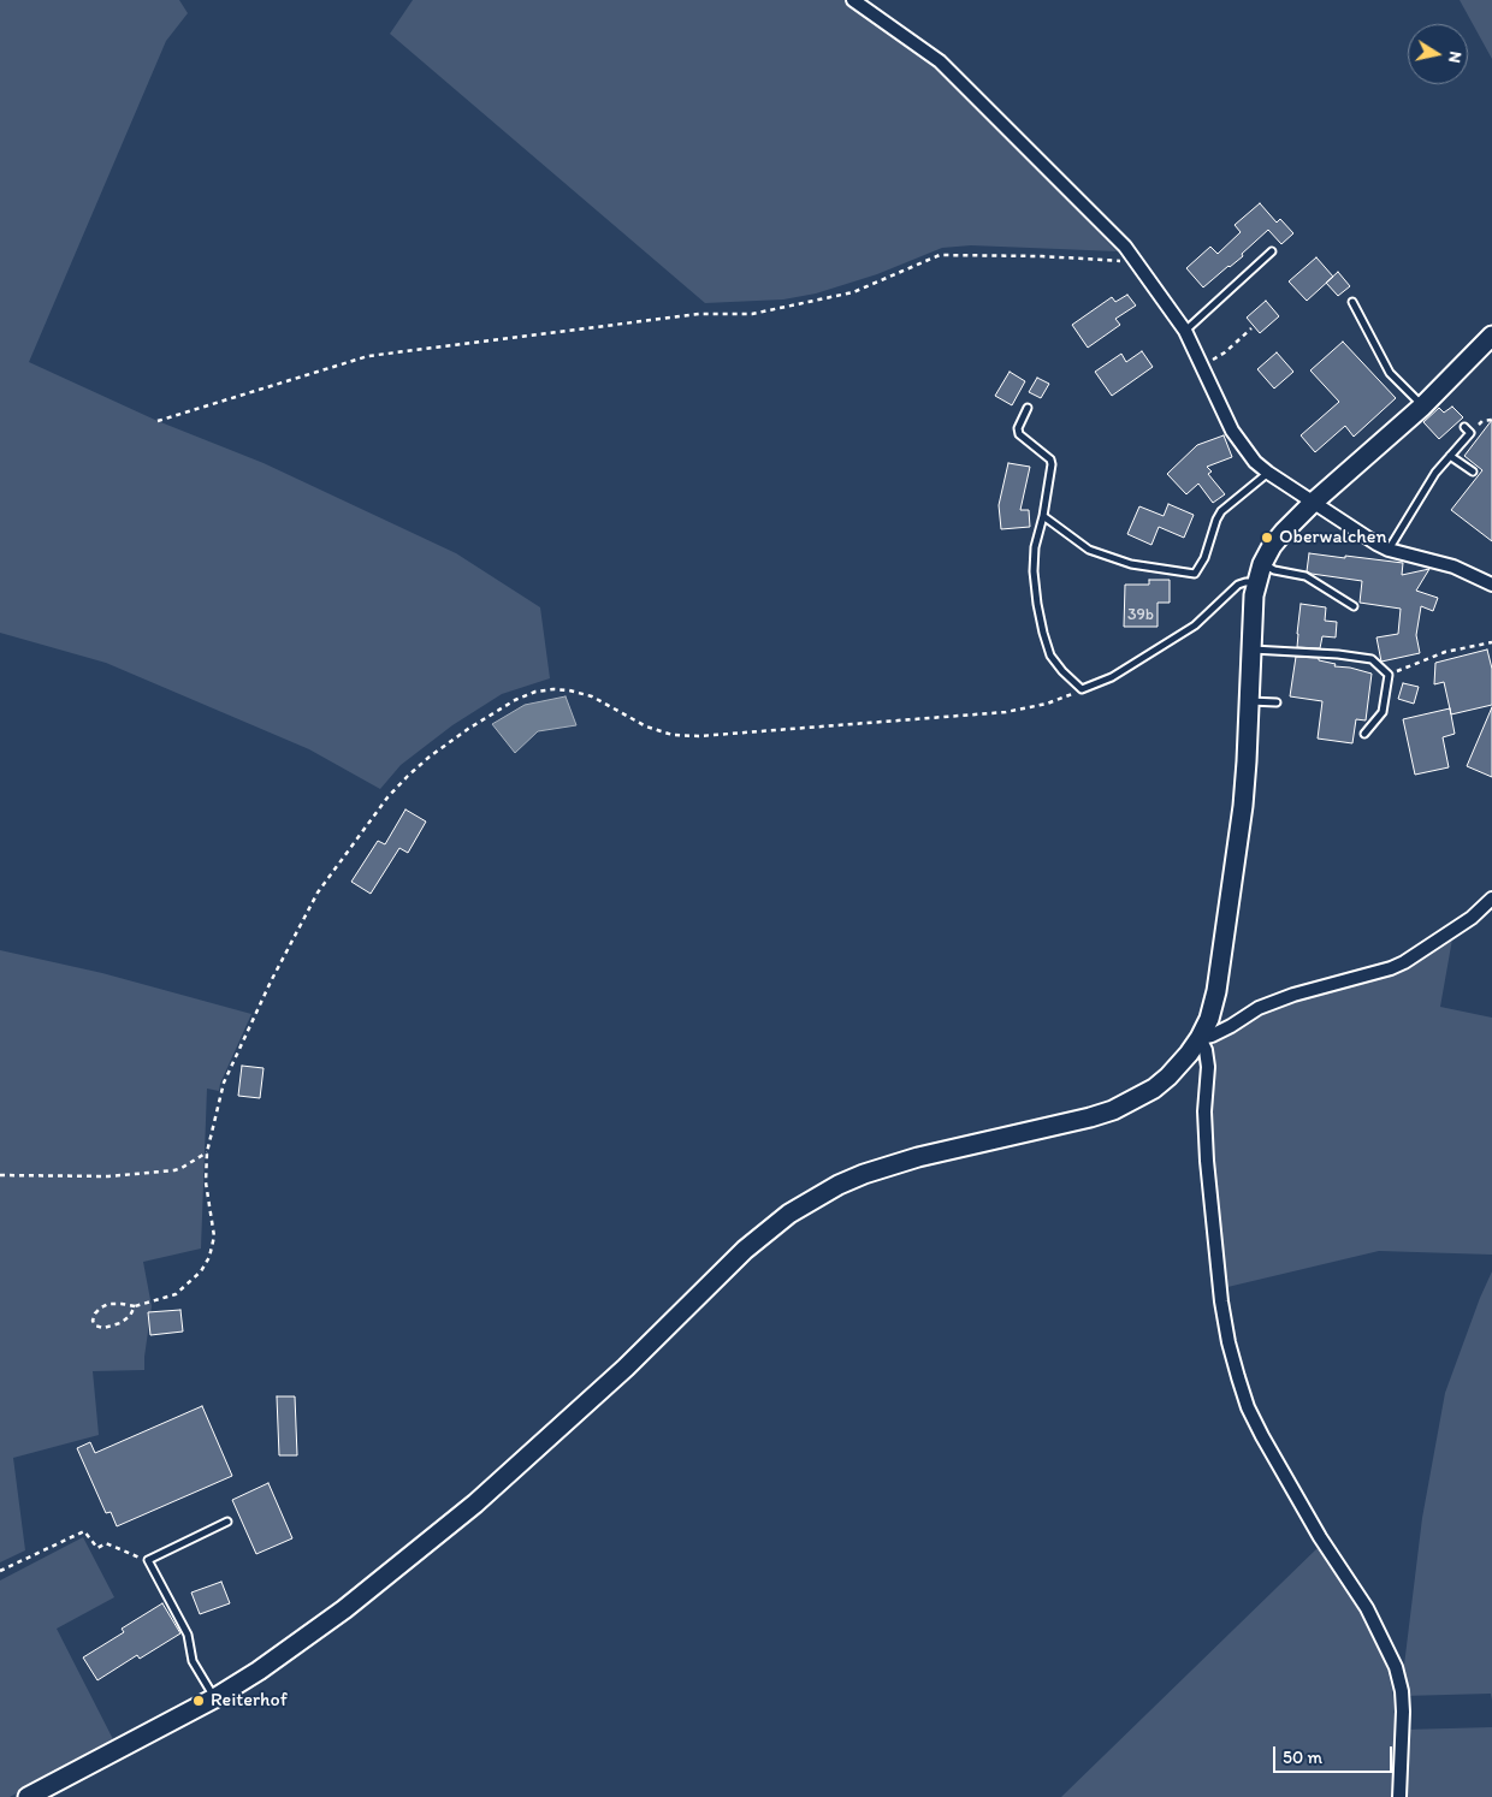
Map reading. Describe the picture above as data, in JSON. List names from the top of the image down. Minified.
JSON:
{"places":["Oberwalchen","Reiterhof"],"house_numbers":["39b"],"scale_bar":"50 m","north":"right"}
